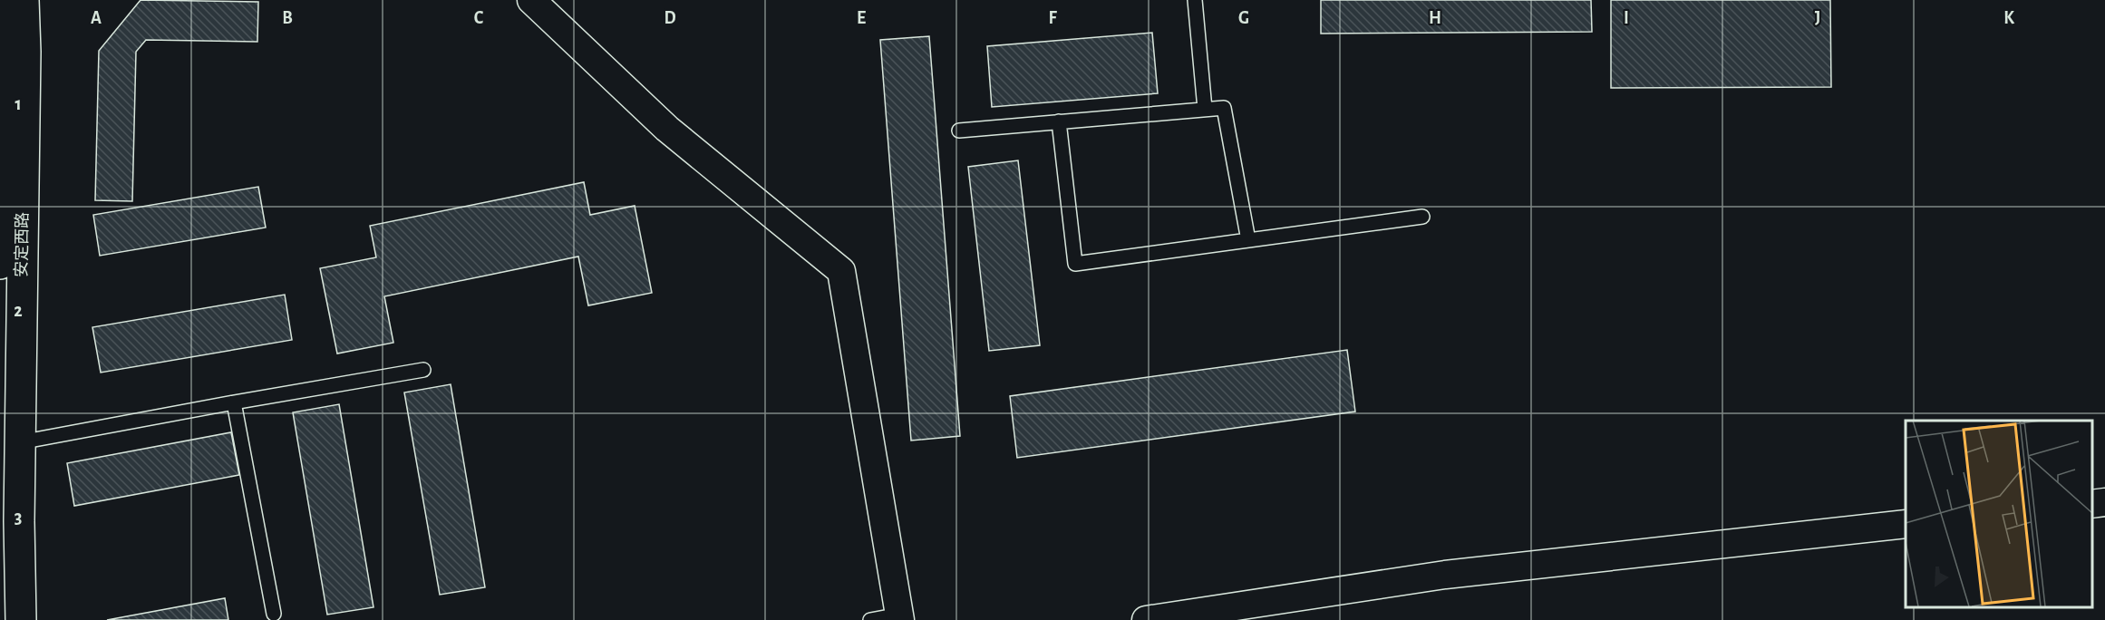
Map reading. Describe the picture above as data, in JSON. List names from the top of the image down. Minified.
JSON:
{"streets":{"street":["安定西路"]},"grid":{"columns":["A","B","C","D","E","F","G","H","I","J","K"],"rows":["1","2","3"]}}
